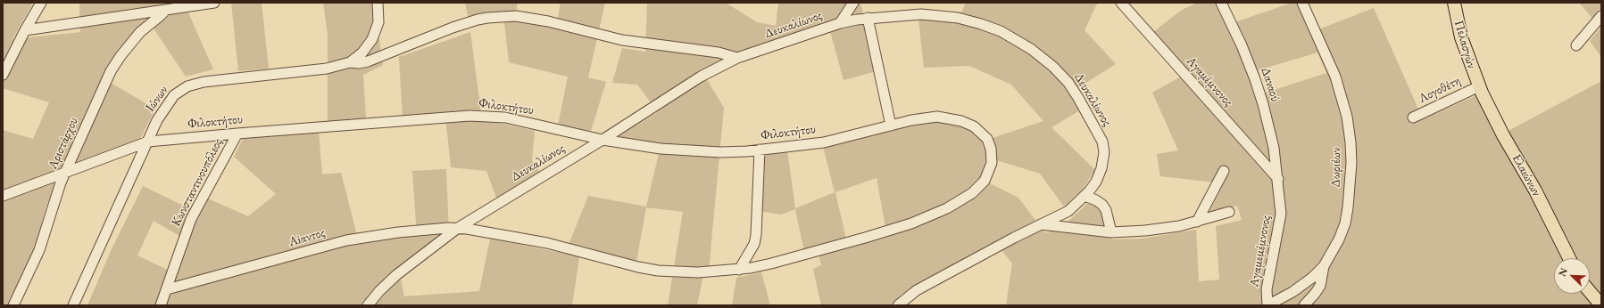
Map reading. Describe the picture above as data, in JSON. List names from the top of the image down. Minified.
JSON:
{"streets":{"main road":["Πελασγών","Ελαιώνων"],"street":["Δευκαλίωνος","Αγαμέμνονος","Δαναού","Λογοθέτη","Ιώνων","Φιλοκτήτου","Αριστάρχου","Δωριέων","Κωνσταντινουπόλεος","Aiαντος","Αγαμεμέμνονος"]},"crossings":[["Δευκαλίωνος","Φιλοκτήτου"],["Δευκαλίωνος","Aiαντος"],["Πελασγών","Λογοθέτη"],["Πελασγών","Ελαιώνων"],["Αγαμέμνονος","Δαναού"],["Αγαμέμνονος","Αγαμεμέμνονος"],["Δαναού","Αγαμεμέμνονος"],["Λογοθέτη","Ελαιώνων"],["Ιώνων","Φιλοκτήτου"],["Φιλοκτήτου","Αριστάρχου"],["Φιλοκτήτου","Κωνσταντινουπόλεος"],["Φιλοκτήτου","Aiαντος"],["Δωριέων","Αγαμεμέμνονος"],["Κωνσταντινουπόλεος","Aiαντος"]],"north":"top left"}
